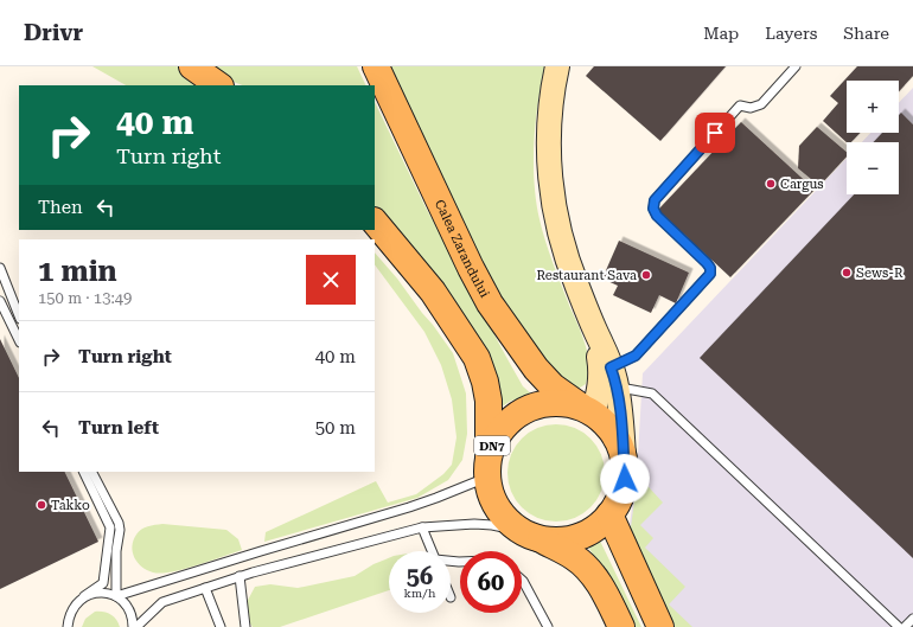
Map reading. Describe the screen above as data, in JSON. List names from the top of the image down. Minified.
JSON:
{"streets":{"main road":["Calea Zarandului","DN7"]},"crossings":[["Calea Zarandului","DN7"]],"places":["Cargus","Sews-R","Restaurant Sava","Takko"],"page":{"header":"Drivr","nav":["Map","Layers","Share"],"map_buttons":["+","−"],"turn":["40 m","Turn right"],"then":"Then","heading":["1 min","150 m · 13:49"],"list":[{"name":"Turn right","value":"40 m"},{"name":"Turn left","value":"50 m"}],"speed":"56 km/h","limit":"60"}}
